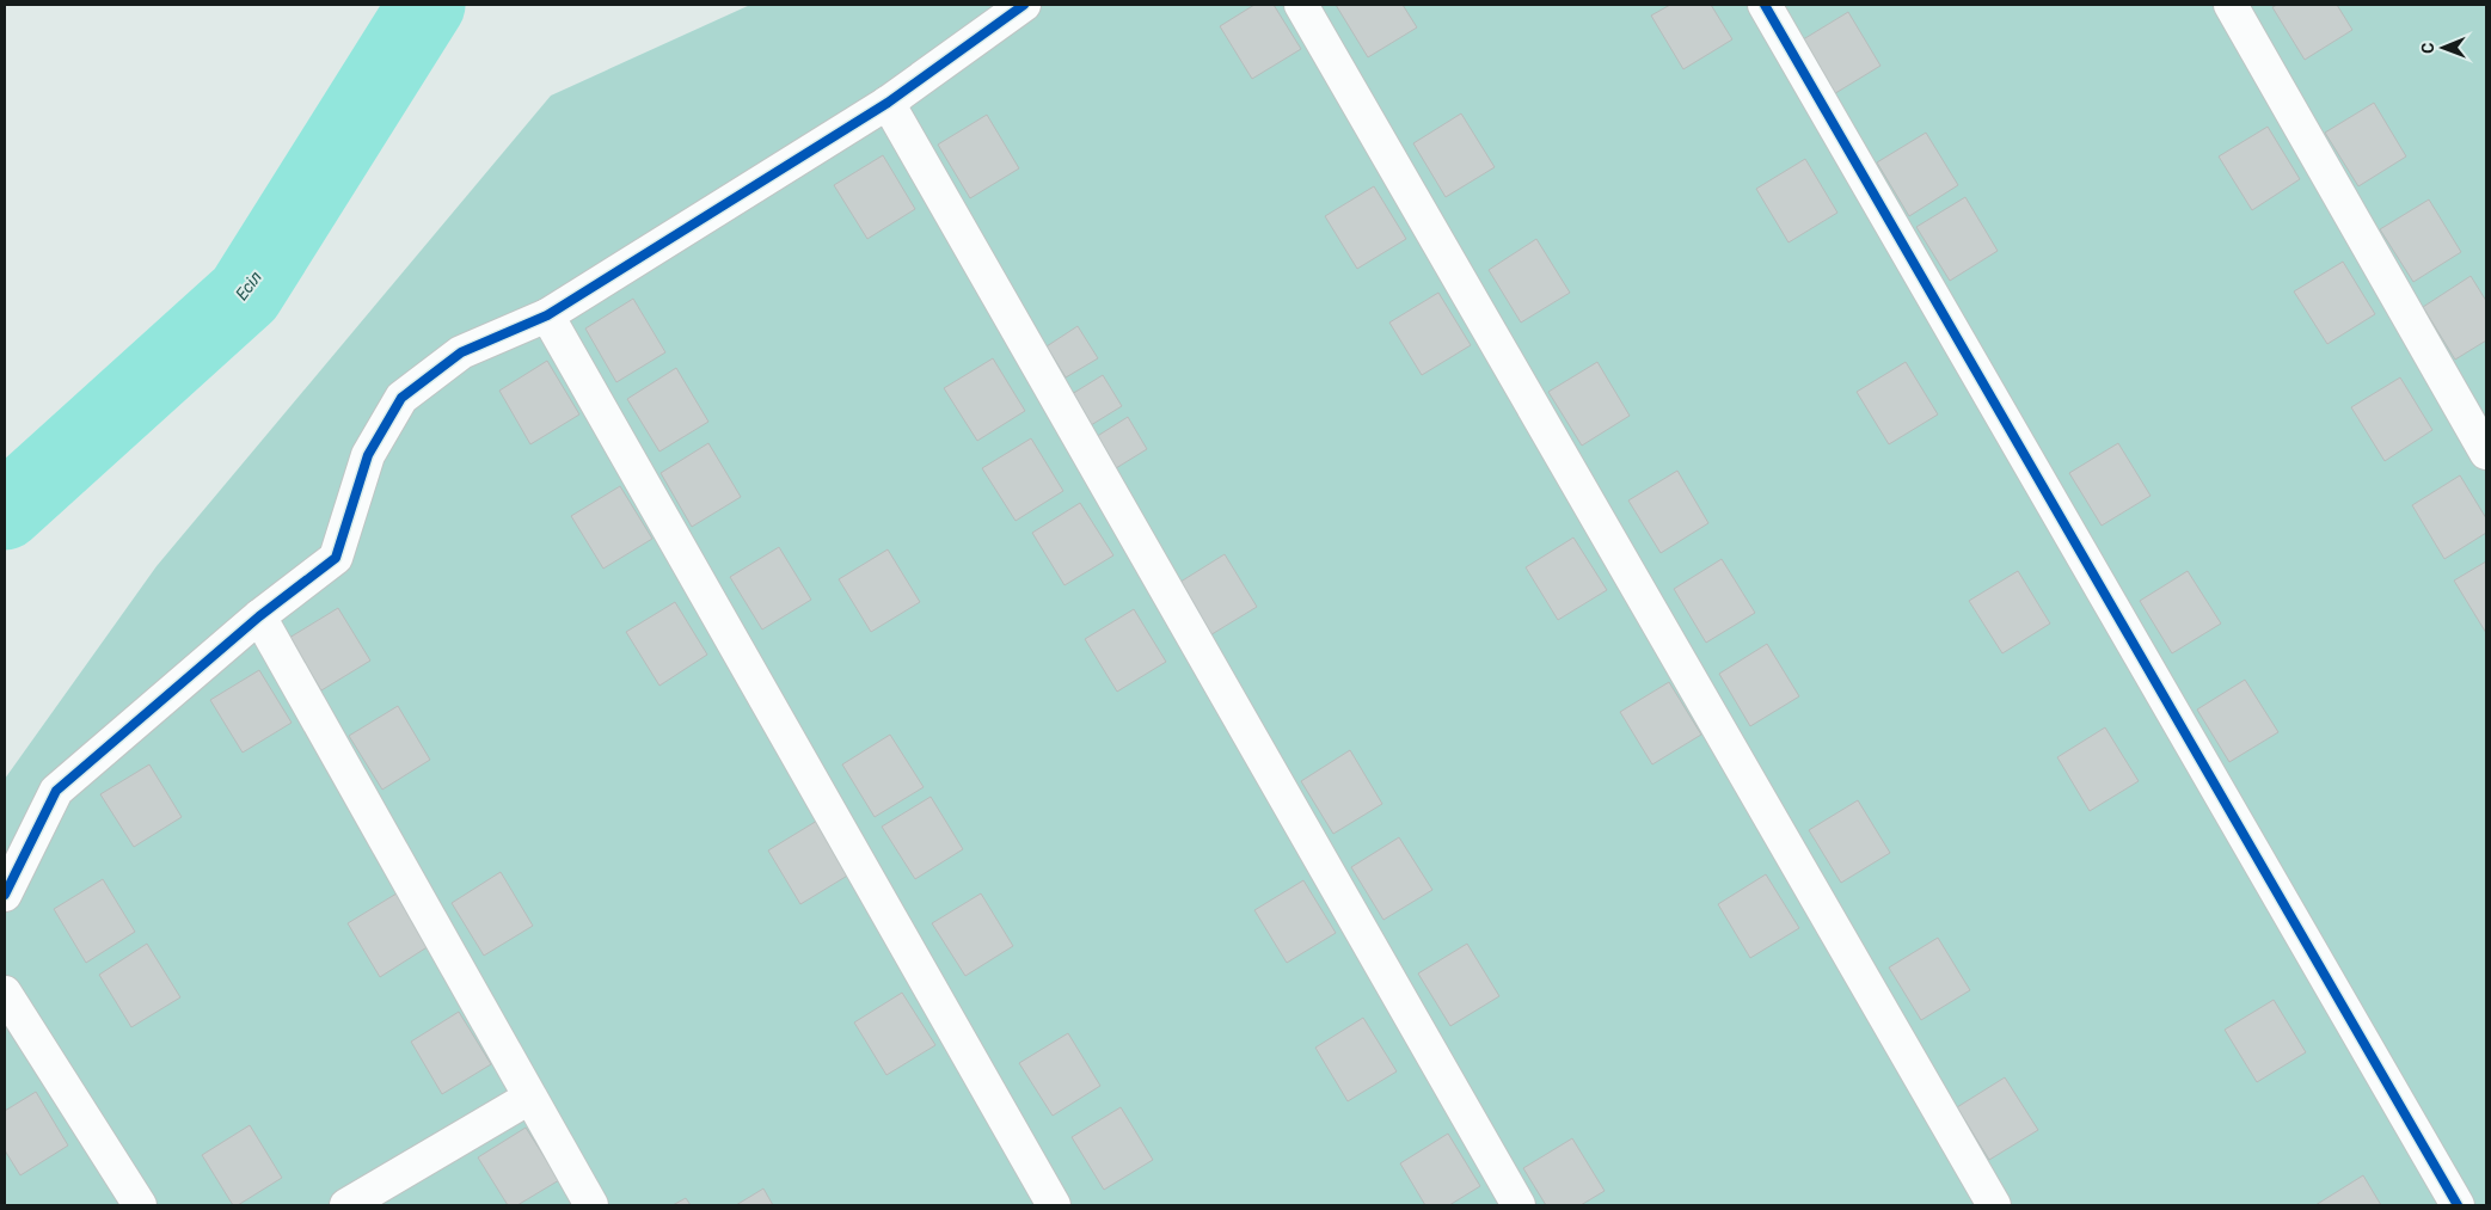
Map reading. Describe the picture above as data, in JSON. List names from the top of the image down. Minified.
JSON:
{"water":["Есіл"],"north":"left"}
